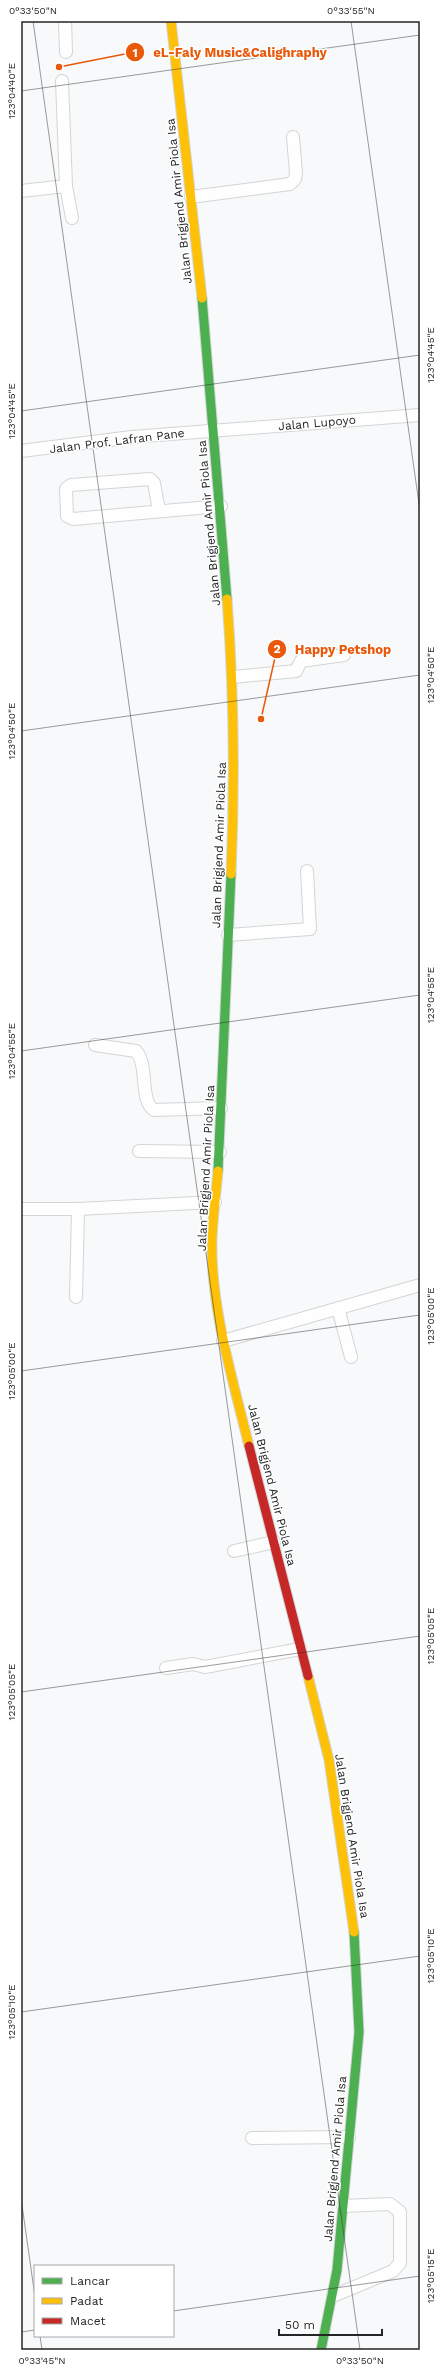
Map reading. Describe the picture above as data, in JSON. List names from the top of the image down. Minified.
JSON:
{"streets":{"main road":["Jalan Brigjend Amir Piola Isa"],"street":["Jalan Lupoyo","Jalan Prof. Lafran Pane"]},"crossings":[["Jalan Brigjend Amir Piola Isa","Jalan Lupoyo"],["Jalan Brigjend Amir Piola Isa","Jalan Prof. Lafran Pane"],["Jalan Lupoyo","Jalan Prof. Lafran Pane"]],"places":["eL-Faly Music&Calighraphy","Happy Petshop"],"legend":["Lancar","Padat","Macet"],"scale_bar":"50 m","coordinates":["0°33'50\"N","0°33'55\"N","123°04'40\"E","123°04'45\"E","123°04'50\"E","123°04'55\"E","123°05'00\"E","123°05'05\"E","123°05'10\"E","123°05'15\"E","0°33'45\"N"]}
